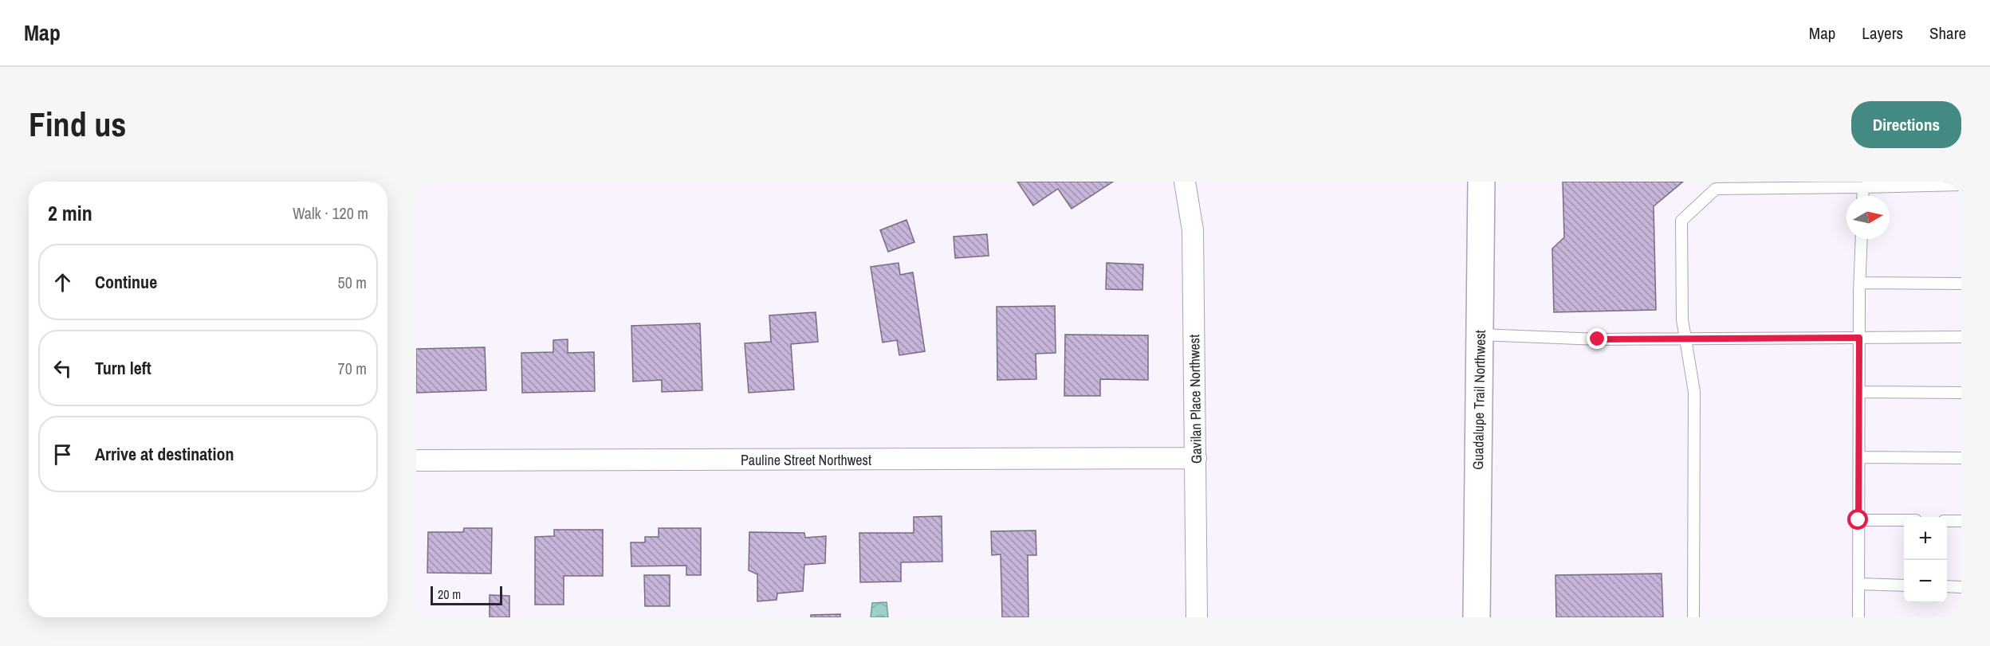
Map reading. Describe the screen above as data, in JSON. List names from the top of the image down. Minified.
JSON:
{"streets":{"street":["Gavilan Place Northwest","Guadalupe Trail Northwest","Pauline Street Northwest"]},"crossings":[["Gavilan Place Northwest","Pauline Street Northwest"]],"scale_bar":"20 m","north":"right","page":{"header":"Map","nav":["Map","Layers","Share"],"buttons":"Directions","title":"Find us","heading":["2 min","Walk · 120 m"],"list":[["Continue","50 m"],["Turn left","70 m"],"Arrive at destination"],"map_buttons":["+","−"],"scale":"20 m"}}
